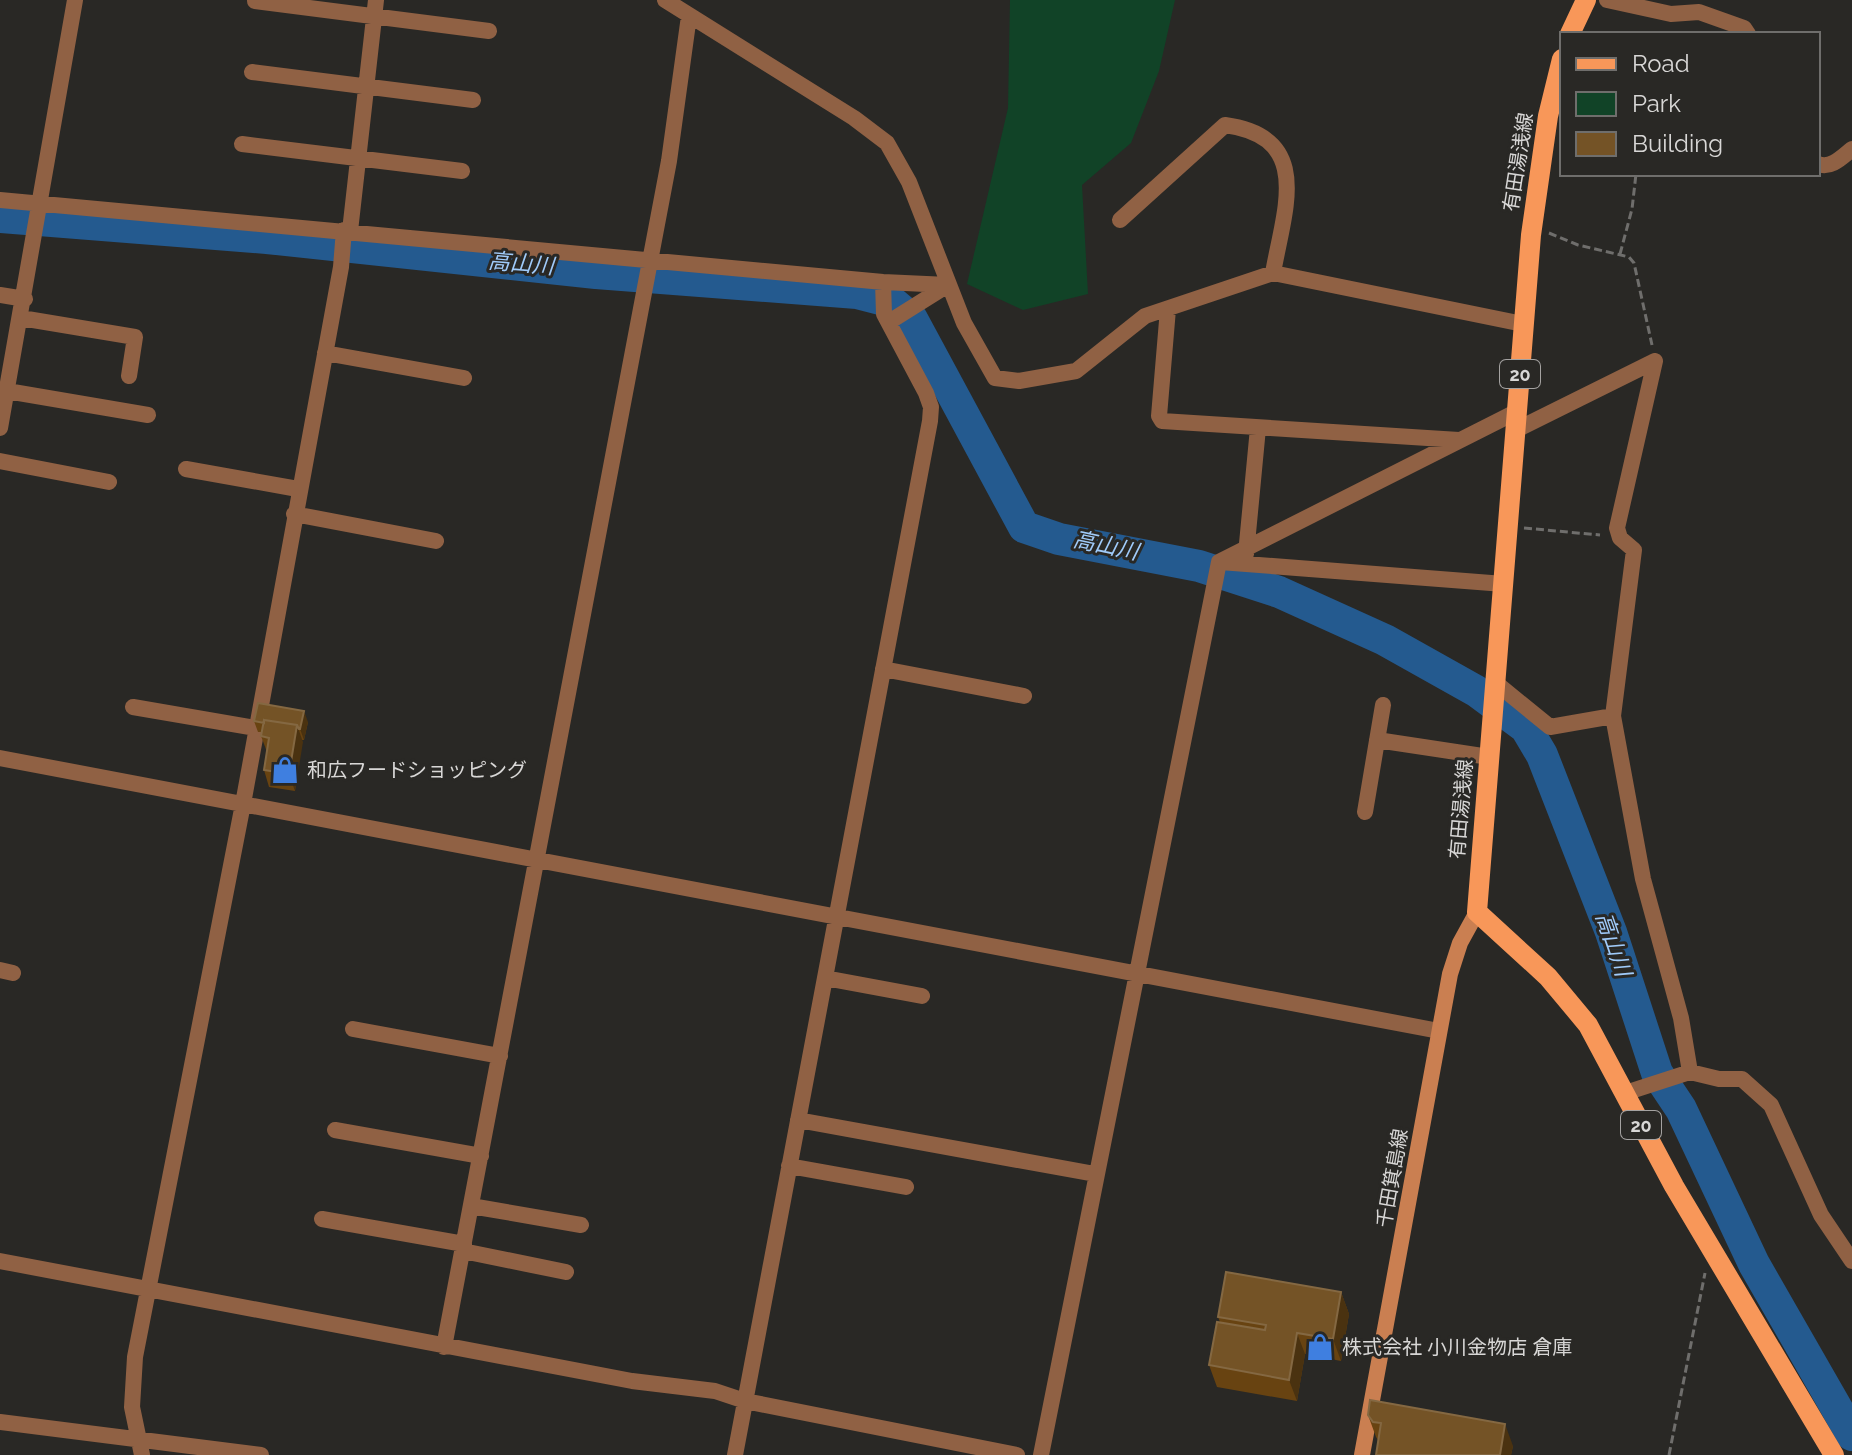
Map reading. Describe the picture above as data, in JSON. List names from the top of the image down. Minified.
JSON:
{"streets":{"main road":["有田湯浅線","20","千田箕島線"]},"crossings":[["有田湯浅線","20"],["有田湯浅線","千田箕島線"],["20","千田箕島線"]],"water":["高山川"],"places":{"shop":["和広フードショッピング","株式会社 小川金物店 倉庫"]},"legend":["Road","Park","Building"]}
